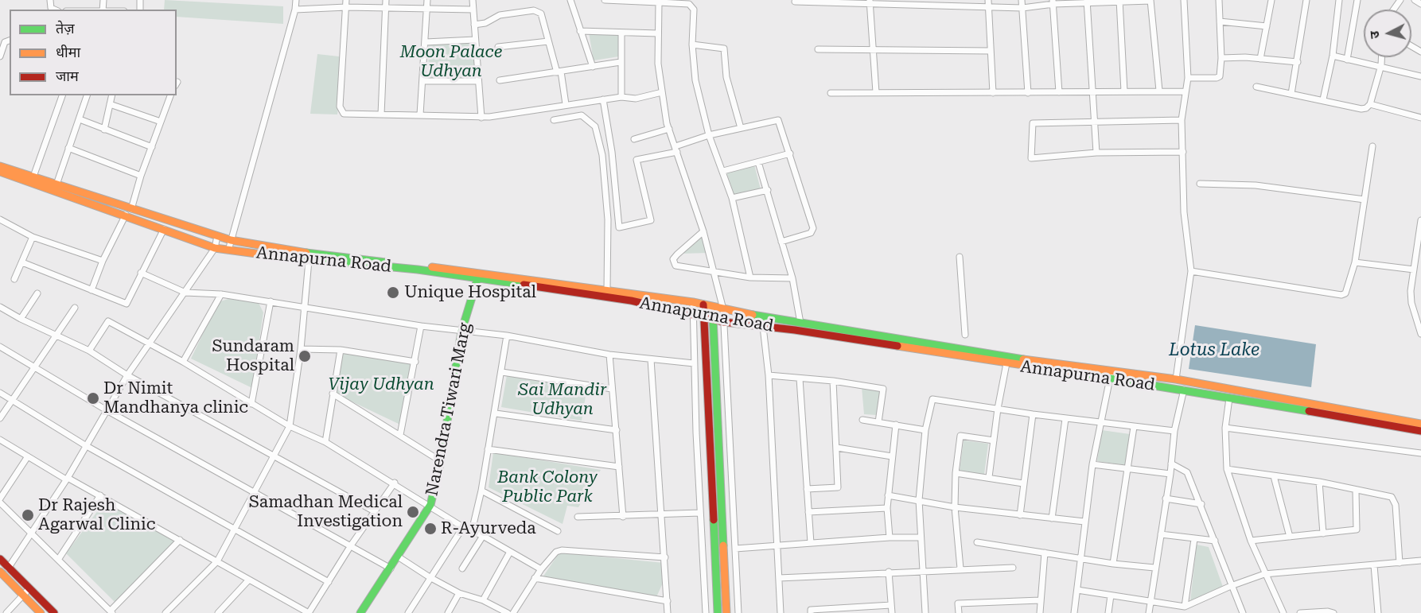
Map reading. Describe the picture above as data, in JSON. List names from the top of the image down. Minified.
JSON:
{"streets":{"main road":["Annapurna Road","Narendra Tiwari Marg"]},"crossings":[["Annapurna Road","Narendra Tiwari Marg"]],"water":["Lotus Lake"],"parks":["Moon Palace Udhyan","Vijay Udhyan","Sai Mandir Udhyan","Bank Colony Public Park"],"places":["Unique Hospital","Sundaram Hospital","Dr Nimit Mandhanya clinic","Samadhan Medical Investigation","Dr Rajesh Agarwal Clinic","R-Ayurveda"],"legend":["तेज़","धीमा","जाम"],"north":"left"}
